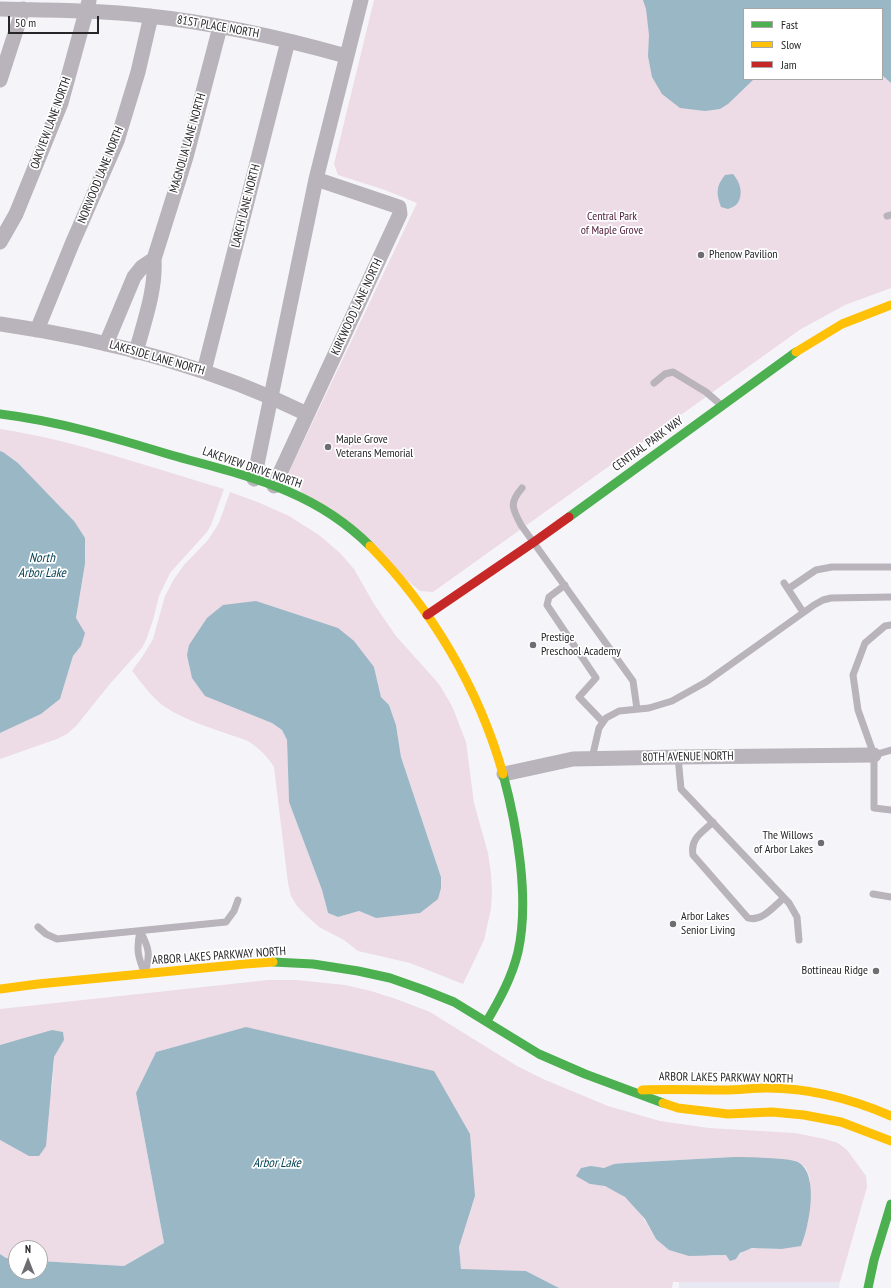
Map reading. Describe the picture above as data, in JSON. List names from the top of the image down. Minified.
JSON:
{"streets":{"street":["81ST PLACE NORTH","OAKVIEW LANE NORTH","MAGNOLIA LANE NORTH","NORWOOD LANE NORTH","LARCH LANE NORTH","KIRKWOOD LANE NORTH","LAKESIDE LANE NORTH","CENTRAL PARK WAY","LAKEVIEW DRIVE NORTH","80TH AVENUE NORTH","ARBOR LAKES PARKWAY NORTH"]},"crossings":[["81ST PLACE NORTH","OAKVIEW LANE NORTH"],["81ST PLACE NORTH","MAGNOLIA LANE NORTH"],["81ST PLACE NORTH","NORWOOD LANE NORTH"],["81ST PLACE NORTH","LARCH LANE NORTH"],["MAGNOLIA LANE NORTH","LAKESIDE LANE NORTH"],["NORWOOD LANE NORTH","LAKESIDE LANE NORTH"],["LARCH LANE NORTH","LAKESIDE LANE NORTH"],["KIRKWOOD LANE NORTH","LAKESIDE LANE NORTH"],["KIRKWOOD LANE NORTH","LAKEVIEW DRIVE NORTH"],["CENTRAL PARK WAY","LAKEVIEW DRIVE NORTH"],["LAKEVIEW DRIVE NORTH","80TH AVENUE NORTH"],["LAKEVIEW DRIVE NORTH","ARBOR LAKES PARKWAY NORTH"]],"water":["North Arbor Lake","Arbor Lake"],"parks":["Central Park of Maple Grove"],"places":["Phenow Pavilion","Maple Grove Veterans Memorial","Prestige Preschool Academy","The Willows of Arbor Lakes","Arbor Lakes Senior Living","Bottineau Ridge"],"legend":["Fast","Slow","Jam"],"scale_bar":"50 m","north":"top"}
